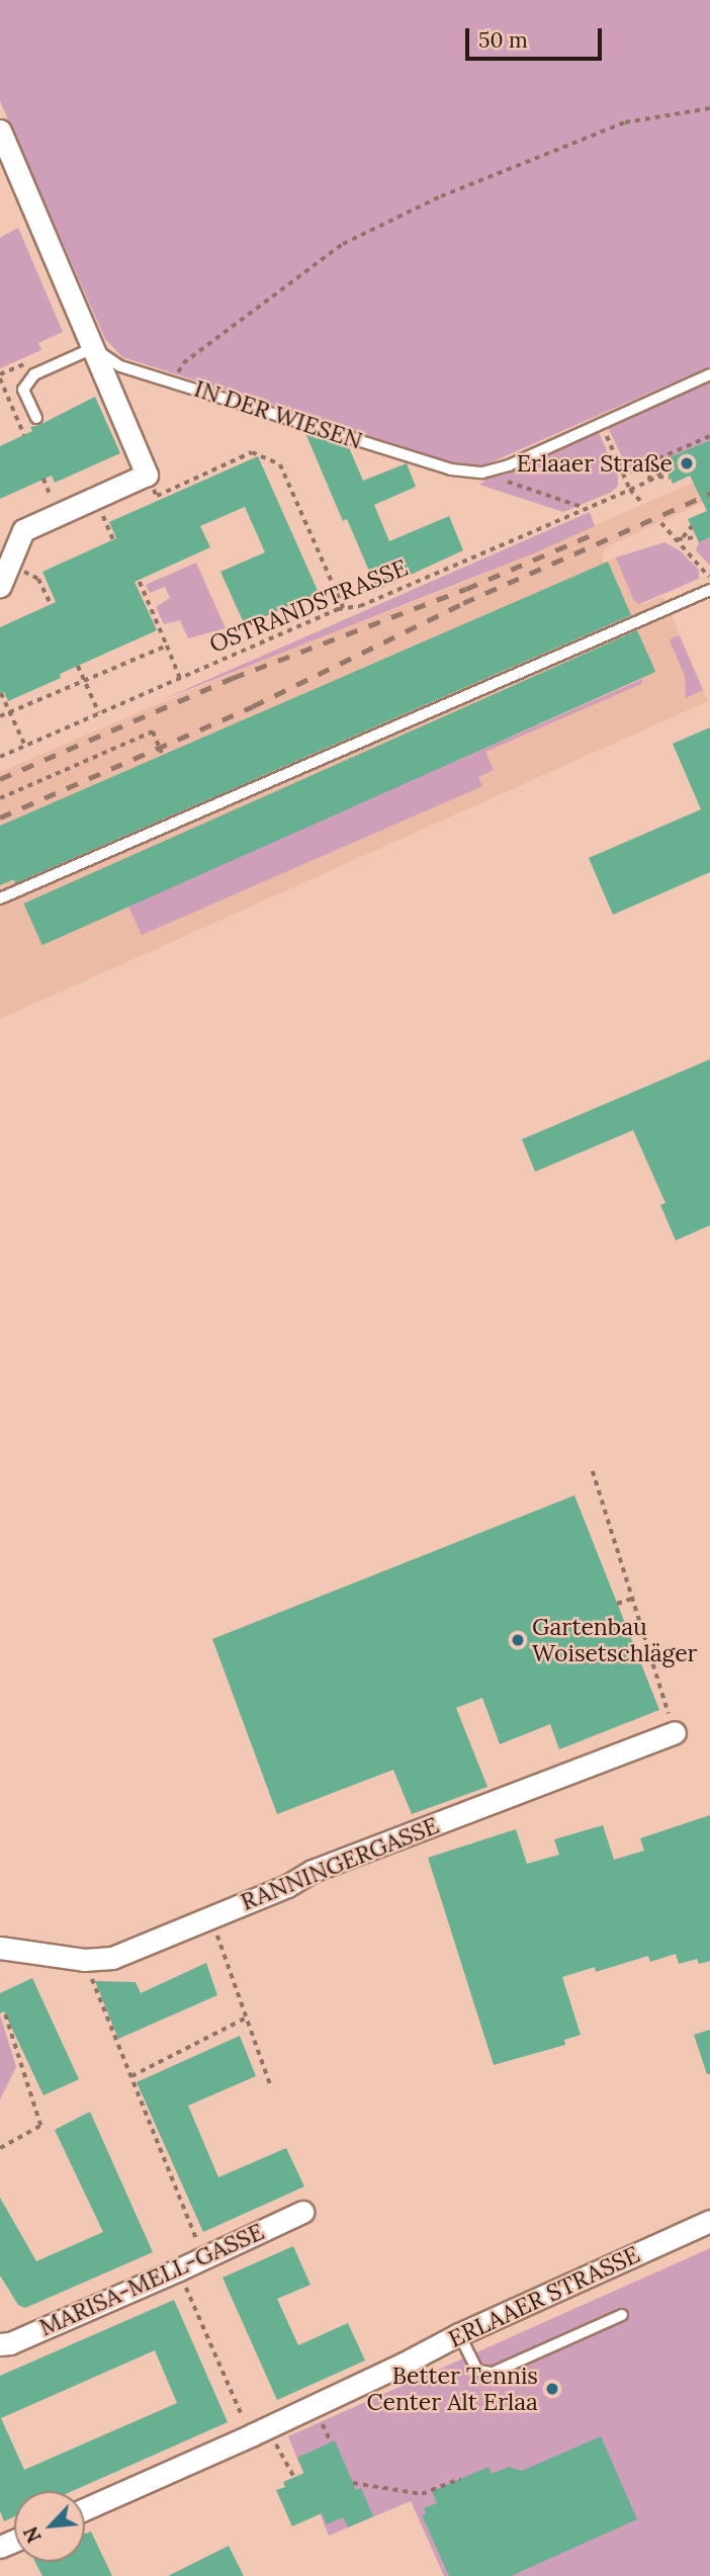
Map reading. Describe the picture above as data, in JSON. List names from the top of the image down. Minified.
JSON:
{"streets":{"street":["RANNINGERGASSE","MARISA-MELL-GASSE","ERLAAER STRASSE"],"lane":["IN DER WIESEN"],"path":["OSTRANDSTRASSE"]},"places":["Erlaaer Straße","Gartenbau Woisetschläger","Better Tennis Center Alt Erlaa"],"scale_bar":"50 m","north":"bottom left"}
